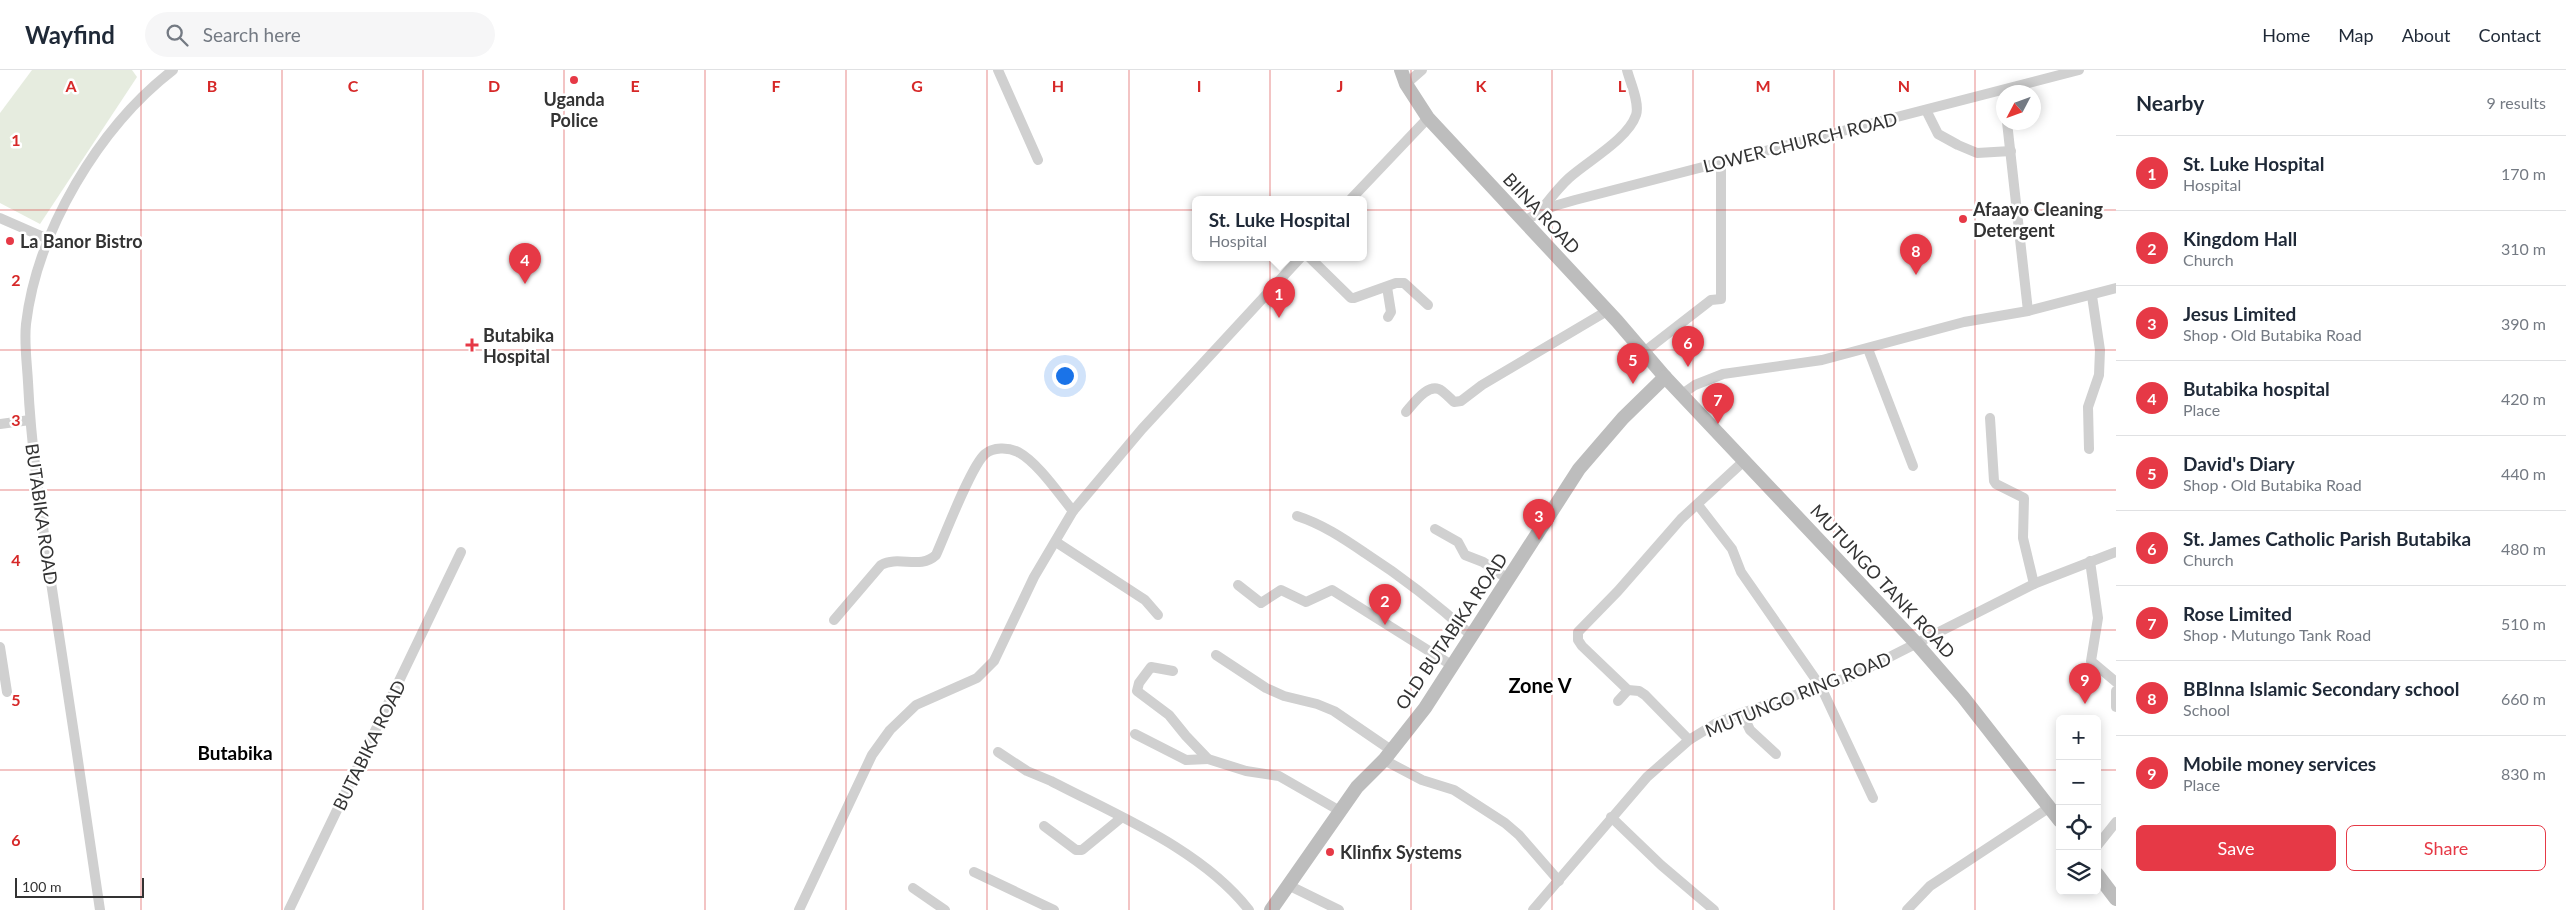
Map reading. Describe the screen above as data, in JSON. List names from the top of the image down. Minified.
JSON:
{"streets":{"main road":["BIINA ROAD","MUTUNGO TANK ROAD","OLD BUTABIKA ROAD"],"street":["LOWER CHURCH ROAD","BUTABIKA ROAD","MUTUNGO RING ROAD"]},"crossings":[["LOWER CHURCH ROAD","BIINA ROAD"],["BIINA ROAD","MUTUNGO TANK ROAD"],["BIINA ROAD","OLD BUTABIKA ROAD"],["MUTUNGO TANK ROAD","OLD BUTABIKA ROAD"],["MUTUNGO TANK ROAD","MUTUNGO RING ROAD"]],"districts":["Zone V","Butabika"],"places":{"other":["Uganda Police","Afaayo Cleaning Detergent","La Banor Bistro","Klinfix Systems"],"health":["Butabika Hospital"]},"scale_bar":"100 m","north":"bottom left","page":{"header":"Wayfind","search":"Search here","nav":["Home","Map","About","Contact"],"heading":["Nearby","9 results"],"list":[{"mark":"1","name":"St. Luke Hospital","note":"Hospital","value":"170 m"},{"mark":"2","name":"Kingdom Hall","note":"Church","value":"310 m"},{"mark":"3","name":"Jesus Limited","note":"Shop · Old Butabika Road","value":"390 m"},{"mark":"4","name":"Butabika hospital","note":"Place","value":"420 m"},{"mark":"5","name":"David's Diary","note":"Shop · Old Butabika Road","value":"440 m"},{"mark":"6","name":"St. James Catholic Parish Butabika","note":"Church","value":"480 m"},{"mark":"7","name":"Rose Limited","note":"Shop · Mutungo Tank Road","value":"510 m"},{"mark":"8","name":"BBInna Islamic Secondary school","note":"School","value":"660 m"},{"mark":"9","name":"Mobile money services","note":"Place","value":"830 m"}],"popup":["St. Luke Hospital","Hospital"],"pins":["8","4","1","6","5","7","3","2","9"],"map_buttons":["+","−"],"buttons":["Save","Share"],"scale":"100 m"},"grid":{"columns":["A","B","C","D","E","F","G","H","I","J","K","L","M","N"],"rows":["1","2","3","4","5","6"]}}
